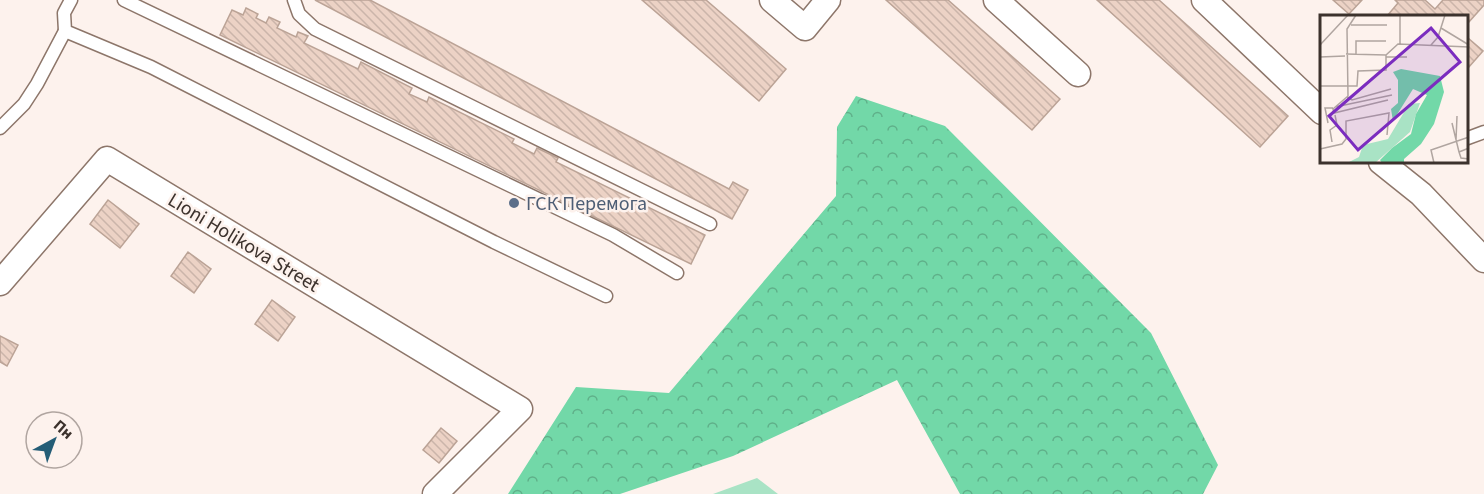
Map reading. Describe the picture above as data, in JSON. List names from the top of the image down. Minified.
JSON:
{"streets":{"street":["Lioni Holikova Street"]},"places":["ГСК Перемога"],"north":"top right"}
